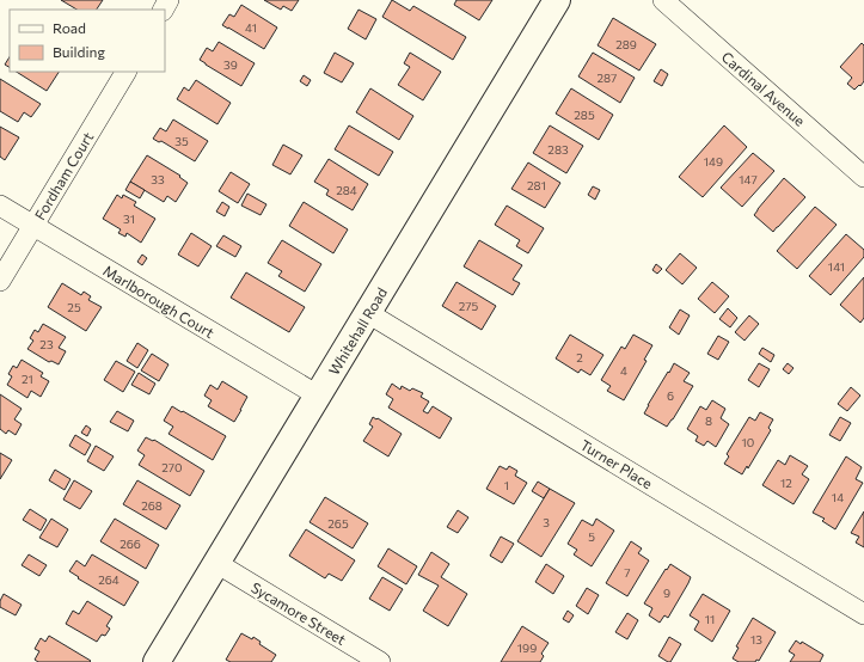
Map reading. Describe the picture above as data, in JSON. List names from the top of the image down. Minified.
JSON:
{"streets":{"street":["Cardinal Avenue","Fordham Court","Marlborough Court","Whitehall Road","Turner Place","Sycamore Street"]},"crossings":[["Fordham Court","Marlborough Court"],["Marlborough Court","Whitehall Road"],["Whitehall Road","Turner Place"],["Whitehall Road","Sycamore Street"]],"house_numbers":["41","289","39","287","285","35","283","149","33","147","281","284","31","141","275","25","23","2","4","21","6","8","10","270","12","1","14","268","3","265","5","266","7","264","9","11","13","199"],"legend":["Road","Building"]}
